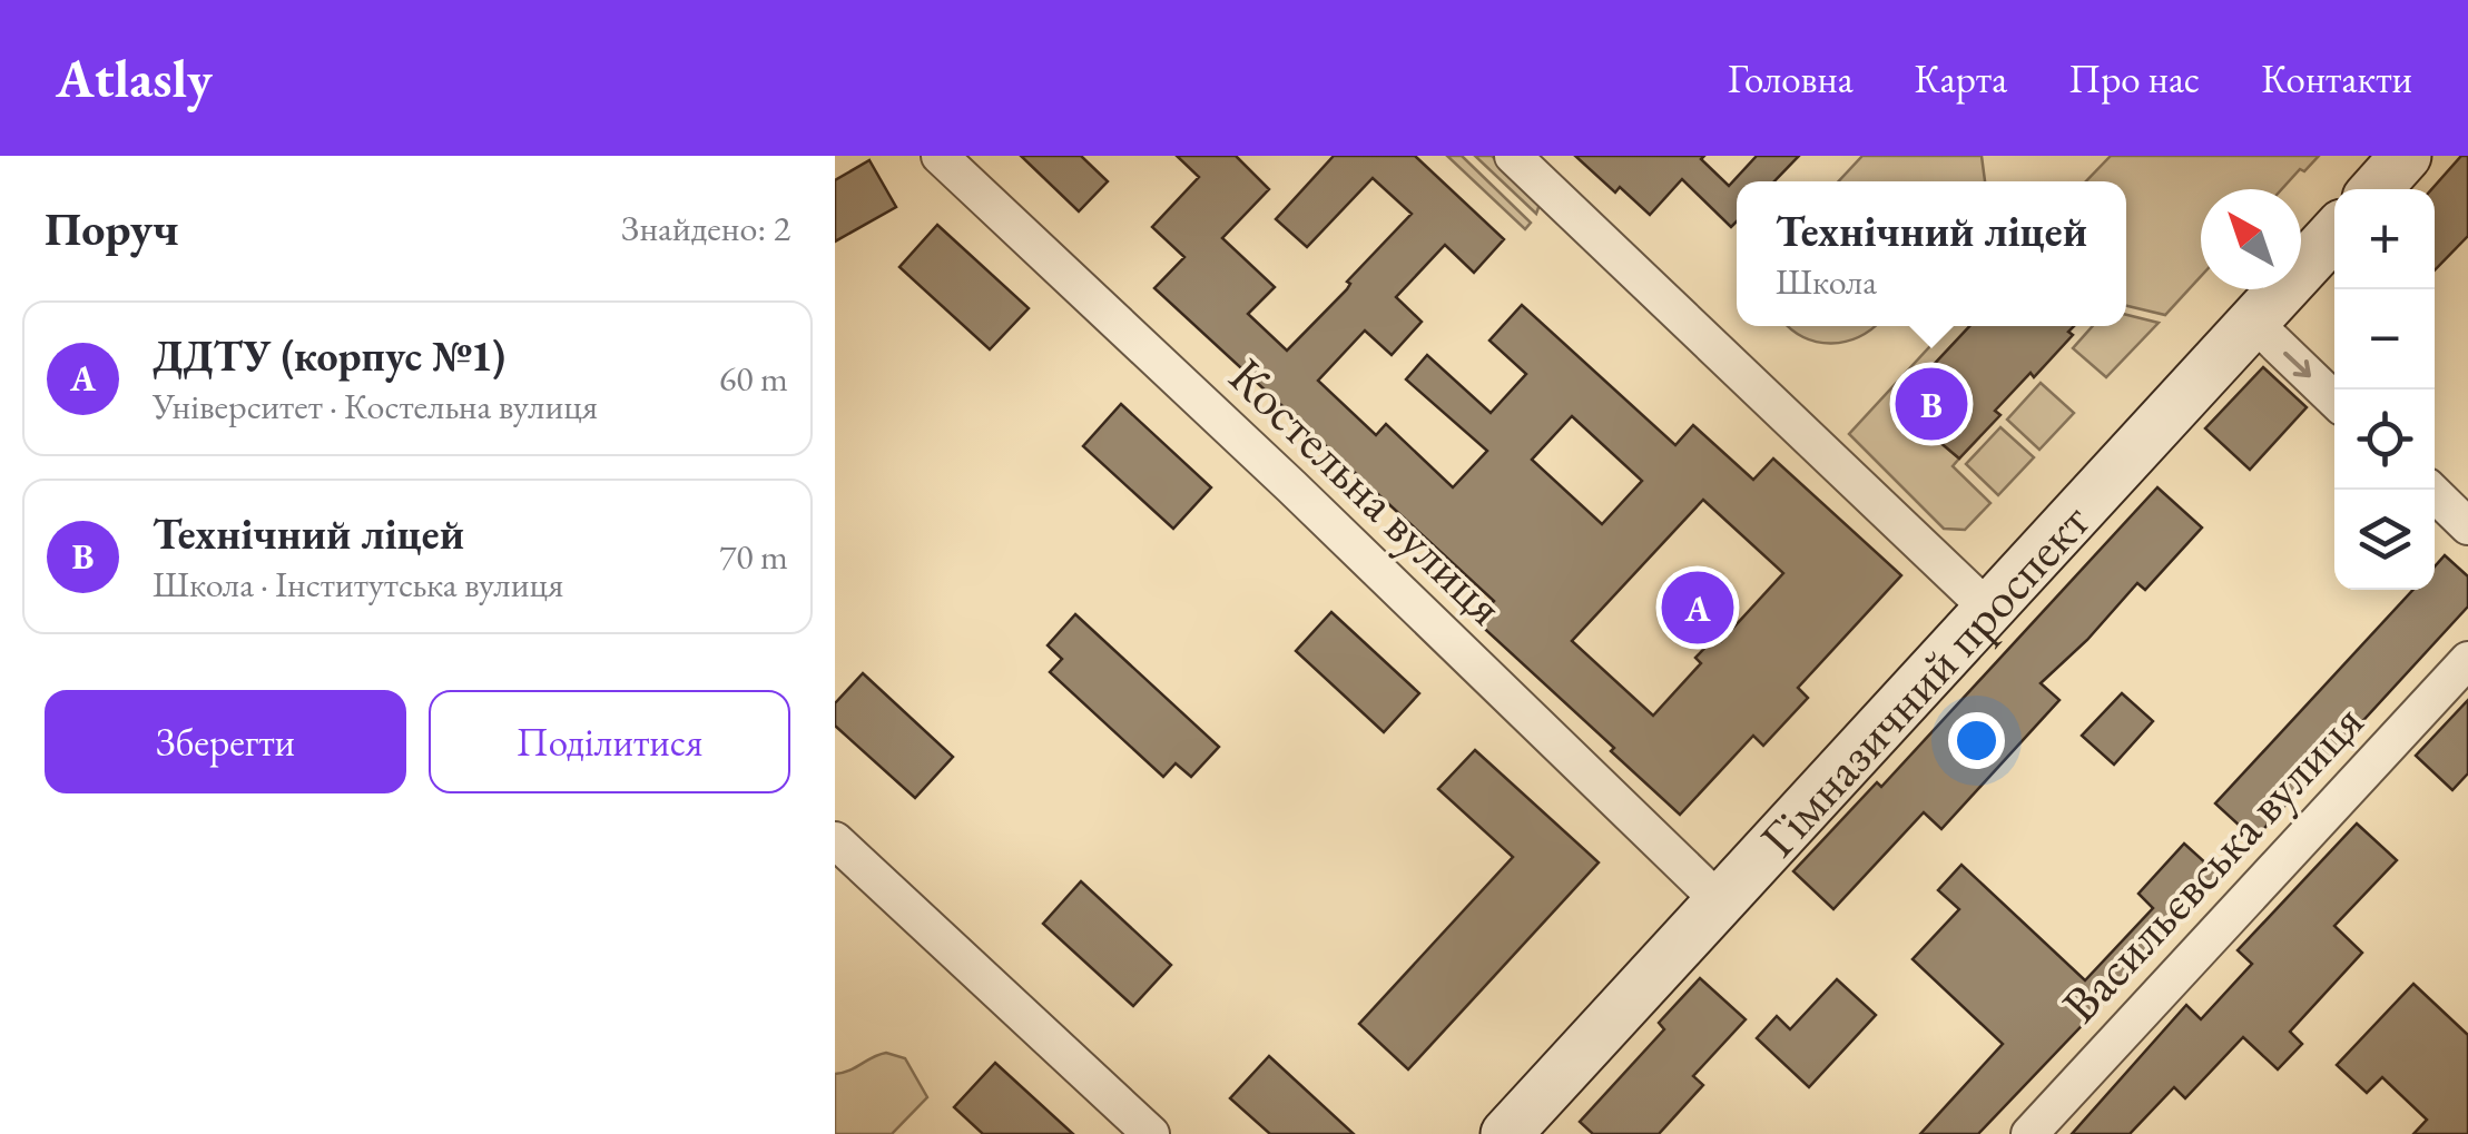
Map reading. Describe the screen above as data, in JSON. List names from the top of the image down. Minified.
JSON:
{"streets":{"main road":["Гімназичний проспект"],"street":["Костельна вулиця","Васильєвська вулиця"]},"crossings":[["Костельна вулиця","Гімназичний проспект"]],"north":"top left","page":{"header":"Atlasly","nav":["Головна","Карта","Про нас","Контакти"],"heading":["Поруч","Знайдено: 2"],"popup":["Технічний ліцей","Школа"],"map_buttons":["+","−"],"list":[{"mark":"A","name":"ДДТУ (корпус №1)","note":"Університет · Костельна вулиця","value":"60 m"},{"mark":"B","name":"Технічний ліцей","note":"Школа · Інститутська вулиця","value":"70 m"}],"pins":["B","A"],"buttons":["Зберегти","Поділитися"]}}
